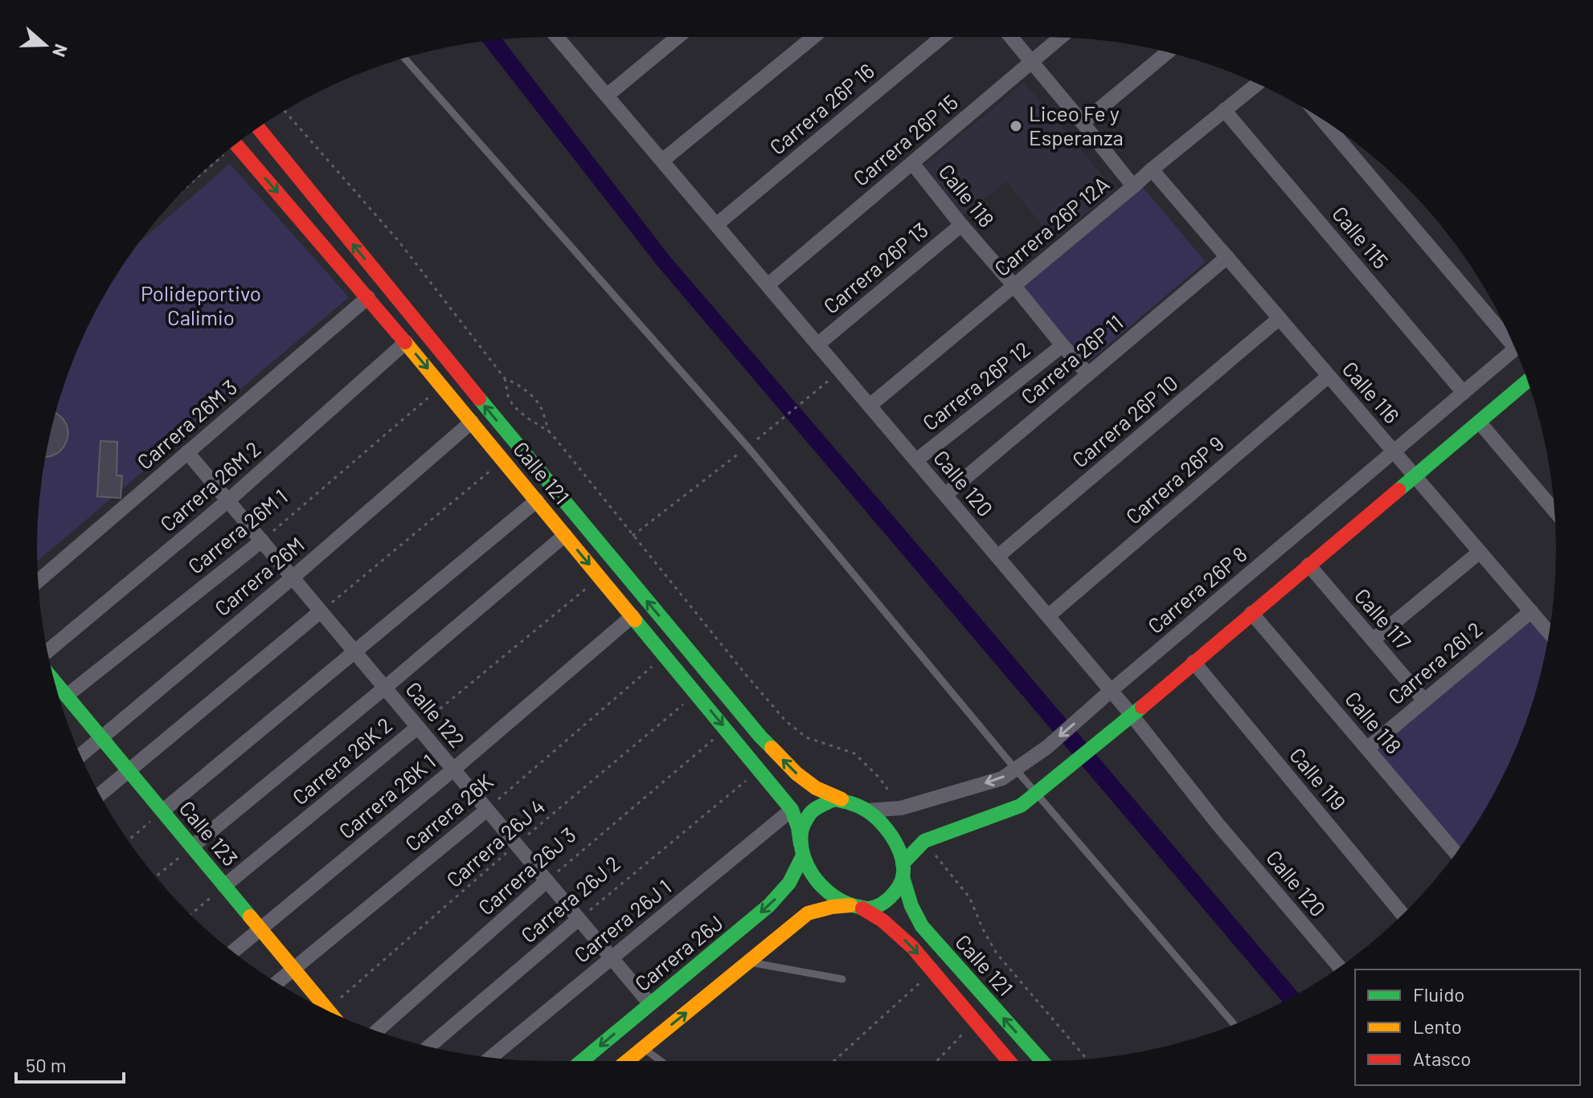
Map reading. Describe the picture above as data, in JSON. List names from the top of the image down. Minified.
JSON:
{"streets":{"main road":["Calle 121","Calle 123","Carrera 26J"],"street":["Carrera 26P 16","Carrera 26P 15","Calle 118","Carrera 26P 12A","Calle 115","Carrera 26P 13","Carrera 26P 11","Carrera 26P 12","Calle 116","Carrera 26P 10","Carrera 26M 3","Carrera 26P 9","Calle 120","Carrera 26M 2","Carrera 26M 1","Carrera 26M","Carrera 26P 8","Calle 117","Carrera 26I 2","Calle 122","Carrera 26K 2","Calle 119","Carrera 26K 1","Carrera 26K","Carrera 26J 3","Carrera 26J 2","Carrera 26J 1"],"path":["Carrera 26J 4"]},"crossings":[["Carrera 26P 16","Calle 120"],["Carrera 26P 15","Calle 118"],["Carrera 26P 15","Calle 120"],["Calle 118","Carrera 26P 12A"],["Calle 118","Carrera 26P 13"],["Calle 118","Carrera 26P 11"],["Calle 118","Carrera 26P 12"],["Calle 118","Carrera 26I 2"],["Carrera 26P 12A","Calle 115"],["Carrera 26P 12A","Calle 116"],["Carrera 26P 12A","Calle 120"],["Calle 115","Carrera 26P 8"],["Carrera 26P 13","Calle 120"],["Carrera 26P 11","Calle 116"],["Carrera 26P 11","Calle 120"],["Carrera 26P 12","Calle 120"],["Calle 116","Carrera 26P 10"],["Calle 116","Carrera 26P 9"],["Calle 116","Carrera 26P 8"],["Calle 116","Carrera 26I 2"],["Carrera 26P 10","Calle 120"],["Carrera 26M 3","Calle 121"],["Carrera 26M 3","Calle 122"],["Calle 121","Carrera 26M 2"],["Calle 121","Carrera 26M"],["Calle 121","Carrera 26P 8"],["Calle 121","Carrera 26K 1"],["Calle 121","Carrera 26J 1"],["Calle 121","Carrera 26J"],["Carrera 26P 9","Calle 120"],["Calle 120","Carrera 26P 8"],["Carrera 26M 2","Calle 122"],["Carrera 26M 1","Calle 122"],["Carrera 26M 1","Calle 123"],["Carrera 26M","Calle 122"],["Carrera 26M","Calle 123"],["Carrera 26P 8","Carrera 26J"],["Calle 117","Carrera 26I 2"],["Calle 122","Carrera 26K 2"],["Calle 122","Carrera 26K 1"],["Calle 122","Carrera 26K"],["Calle 122","Carrera 26J 4"],["Calle 122","Carrera 26J 3"],["Calle 122","Carrera 26J 2"],["Calle 122","Carrera 26J 1"],["Calle 122","Carrera 26J"],["Carrera 26K 2","Calle 123"],["Carrera 26K 1","Calle 123"],["Carrera 26K","Calle 123"],["Calle 123","Carrera 26J 4"]],"parks":["Polideportivo Calimio"],"places":["Liceo Fe y Esperanza"],"legend":["Fluido","Lento","Atasco"],"scale_bar":"50 m","north":"right"}
